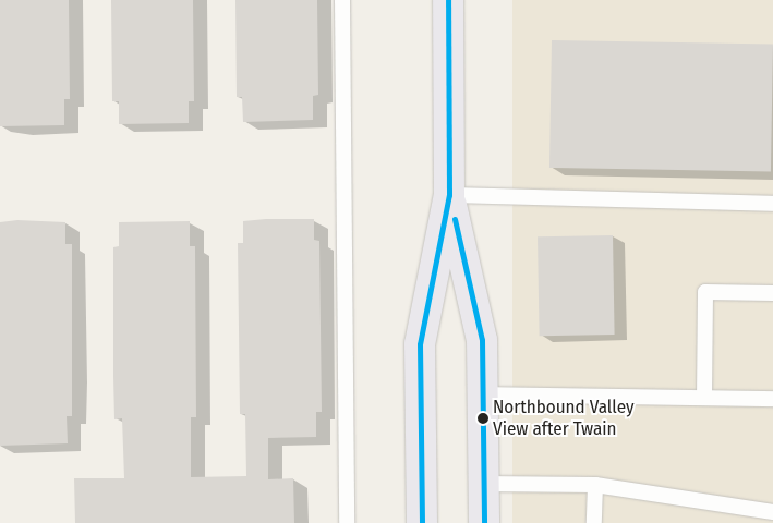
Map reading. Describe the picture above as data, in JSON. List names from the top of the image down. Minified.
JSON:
{"places":["Northbound Valley View after Twain"]}
